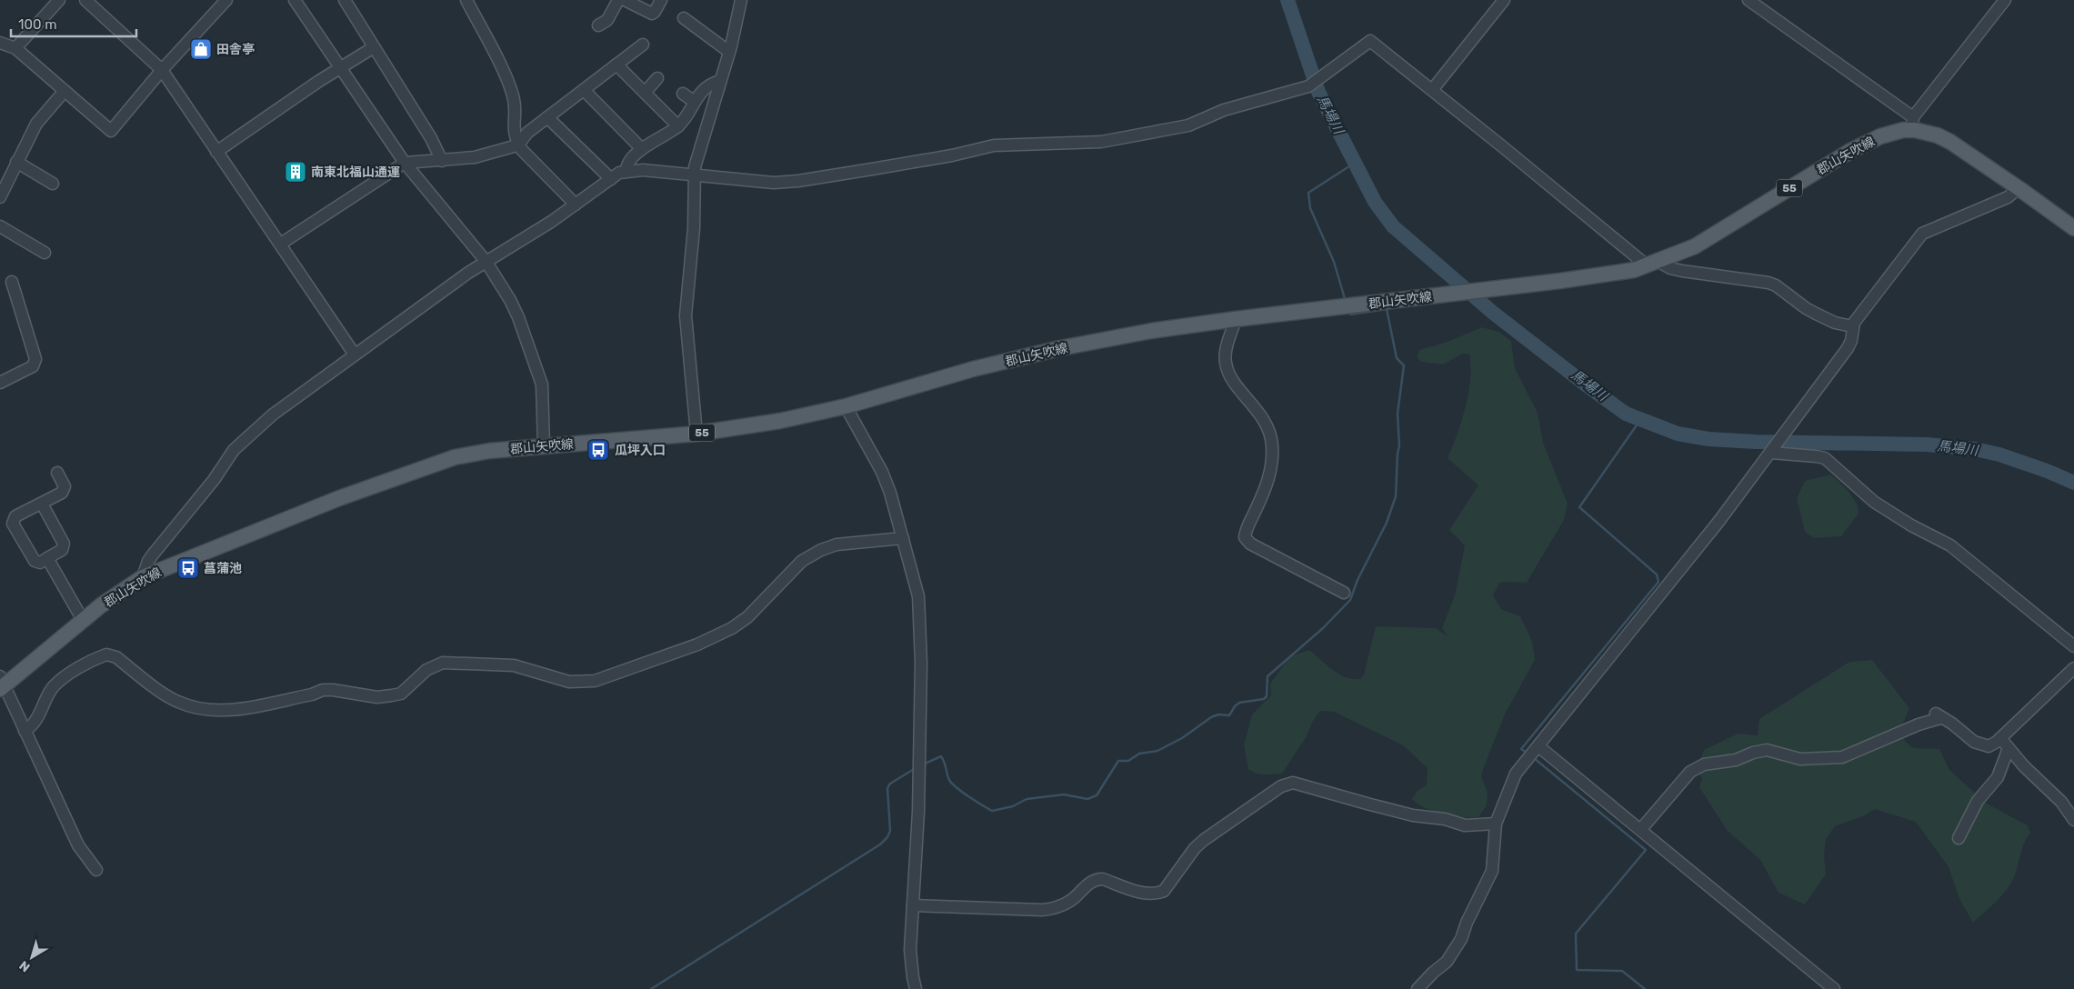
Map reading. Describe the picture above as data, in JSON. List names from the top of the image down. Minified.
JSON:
{"streets":{"main road":["郡山矢吹線","55"]},"water":["馬場川"],"places":{"shop":["田舎亭"],"building":["南東北福山通運"],"bus stop":["瓜坪入口","菖蒲池"]},"scale_bar":"100 m","north":"bottom left"}
